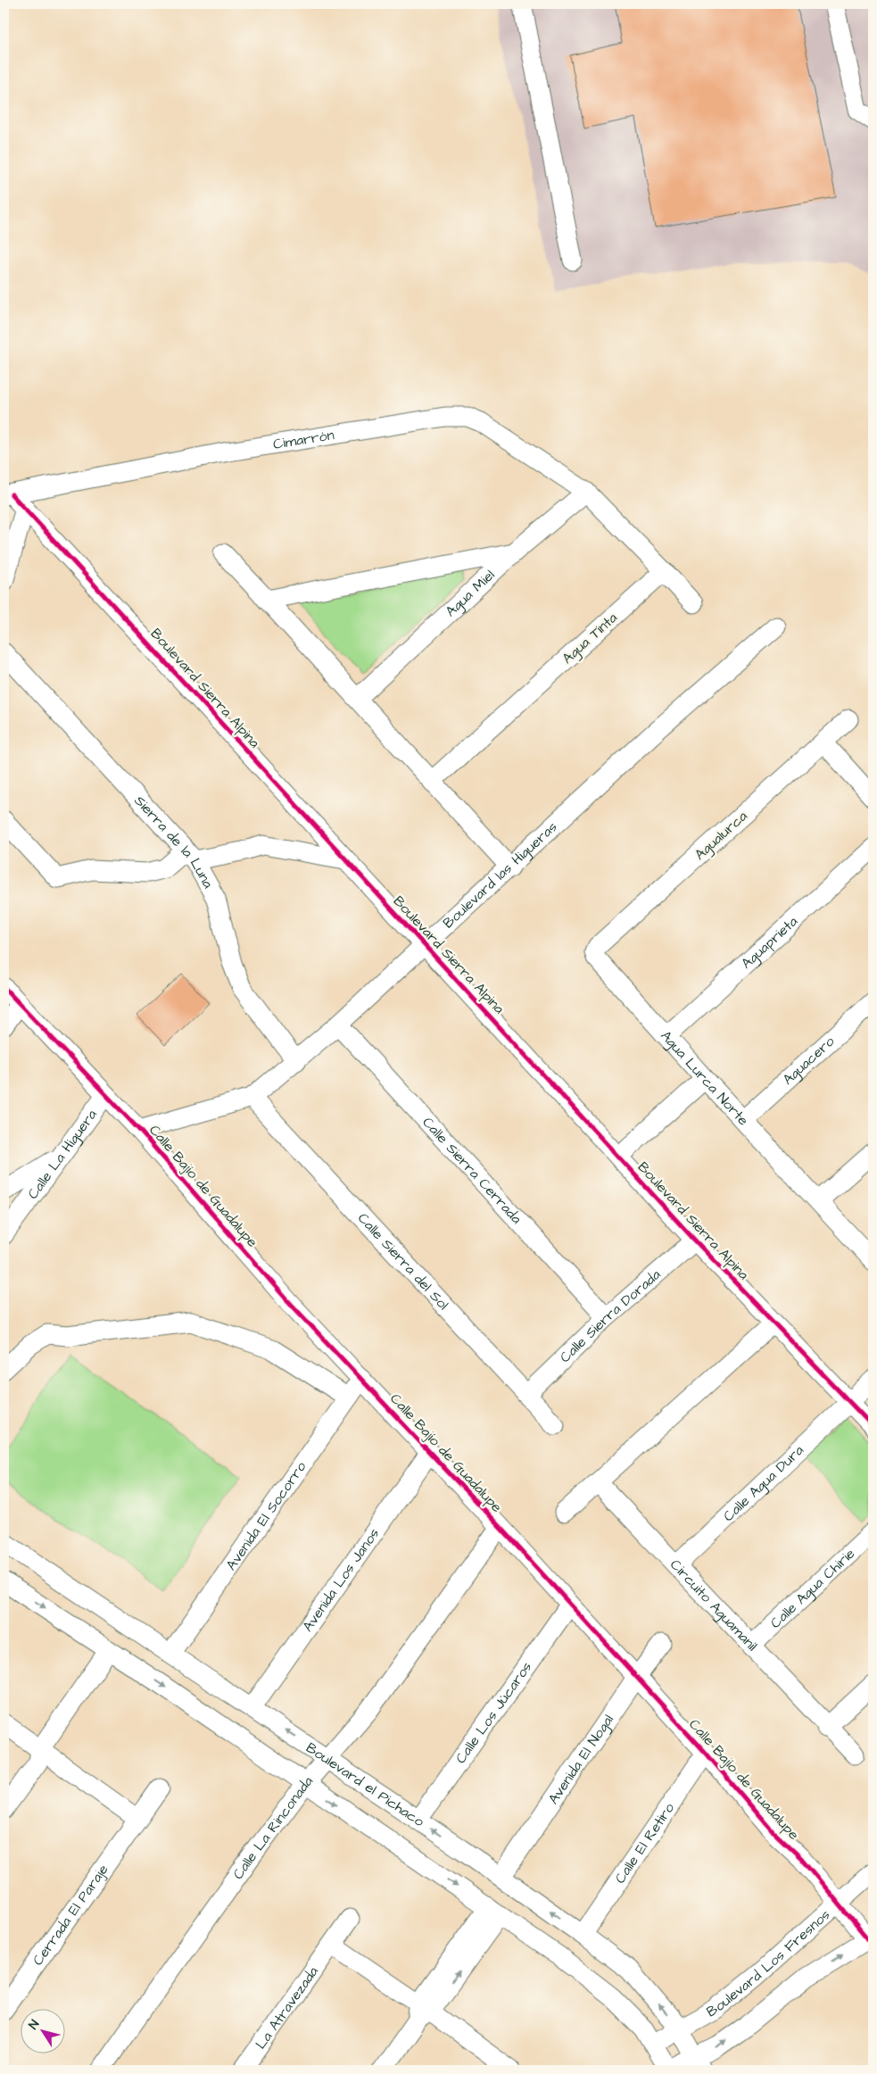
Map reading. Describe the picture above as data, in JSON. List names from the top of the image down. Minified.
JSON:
{"streets":{"street":["Cimarrón","Agua Miel","Agua Tinta","Boulevard Sierra Alpina","Agualurca","Sierra de la Luna","Boulevard las Higueras","Aguaprieta","Aguacero","Agua Lurca Norte","Calle La Higuera","Calle Sierra Cerrada","Calle Bajío de Guadalupe","Calle Sierra del Sol","Calle Sierra Dorada","Calle Agua Dura","Avenida El Socorro","Avenida Los Janos","Calle Agua Chirie","Circuito Aguamanil","Calle Los Júcaros","Avenida El Nogal","Boulevard el Pichaco","Calle La Rinconada","Calle El Retiro","Cerrada El Paraje","Boulevard Los Fresnos","La Atravezada"]},"crossings":[["Cimarrón","Agua Miel"],["Cimarrón","Boulevard Sierra Alpina"],["Boulevard Sierra Alpina","Boulevard las Higueras"],["Boulevard Sierra Alpina","Calle Sierra Dorada"],["Boulevard Sierra Alpina","Calle Agua Dura"],["Agualurca","Agua Lurca Norte"],["Sierra de la Luna","Boulevard las Higueras"],["Boulevard las Higueras","Calle Sierra Cerrada"],["Boulevard las Higueras","Calle Bajío de Guadalupe"],["Boulevard las Higueras","Calle Sierra del Sol"],["Aguaprieta","Agua Lurca Norte"],["Aguacero","Agua Lurca Norte"],["Calle La Higuera","Calle Bajío de Guadalupe"],["Calle Sierra Cerrada","Calle Sierra Dorada"],["Calle Bajío de Guadalupe","Avenida El Socorro"],["Calle Bajío de Guadalupe","Avenida Los Janos"],["Calle Bajío de Guadalupe","Calle Los Júcaros"],["Calle Bajío de Guadalupe","Avenida El Nogal"],["Calle Bajío de Guadalupe","Calle La Rinconada"],["Calle Bajío de Guadalupe","Calle El Retiro"],["Calle Bajío de Guadalupe","Boulevard Los Fresnos"],["Calle Sierra del Sol","Calle Sierra Dorada"],["Calle Agua Dura","Circuito Aguamanil"],["Avenida El Socorro","Boulevard el Pichaco"],["Avenida Los Janos","Boulevard el Pichaco"],["Calle Agua Chirie","Circuito Aguamanil"],["Calle Los Júcaros","Boulevard el Pichaco"],["Avenida El Nogal","Boulevard el Pichaco"],["Boulevard el Pichaco","Calle La Rinconada"],["Boulevard el Pichaco","Calle El Retiro"],["Boulevard el Pichaco","Boulevard Los Fresnos"]],"north":"top left"}
